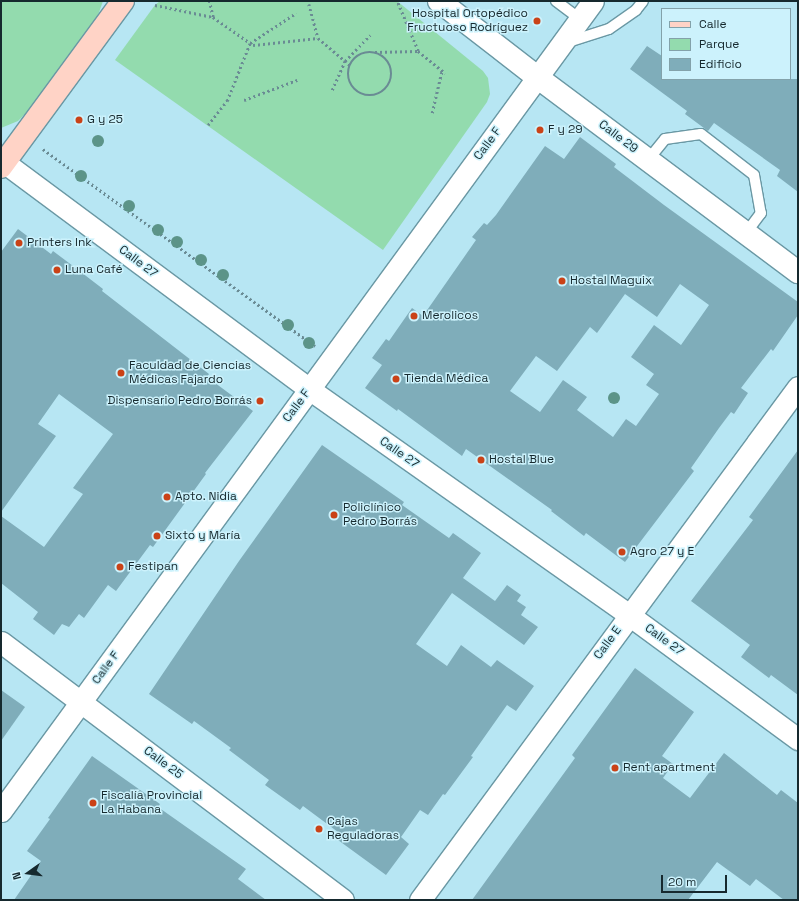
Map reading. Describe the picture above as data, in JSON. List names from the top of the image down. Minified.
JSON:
{"streets":{"street":["Calle 29","Calle F","Calle 27","Calle E","Calle 25"]},"crossings":[["Calle 29","Calle F"],["Calle F","Calle 27"],["Calle F","Calle 25"],["Calle 27","Calle E"]],"places":["Hospital Ortopédico Fructuoso Rodríguez","G y 25","F y 29","Printers Ink","Luna Café","Hostal Maguix","Merolicos","Faculdad de Ciencias Médicas Fajardo","Tienda Médica","Dispensario Pedro Borrás","Hostal Blue","Apto. Nidia","Policlínico Pedro Borrás","Sixto y María","Agro 27 y E","Festipan","Rent apartment","Fiscalía Provincial La Habana","Cajas Reguladoras"],"legend":["Calle","Parque","Edificio"],"scale_bar":"20 m","north":"left"}
